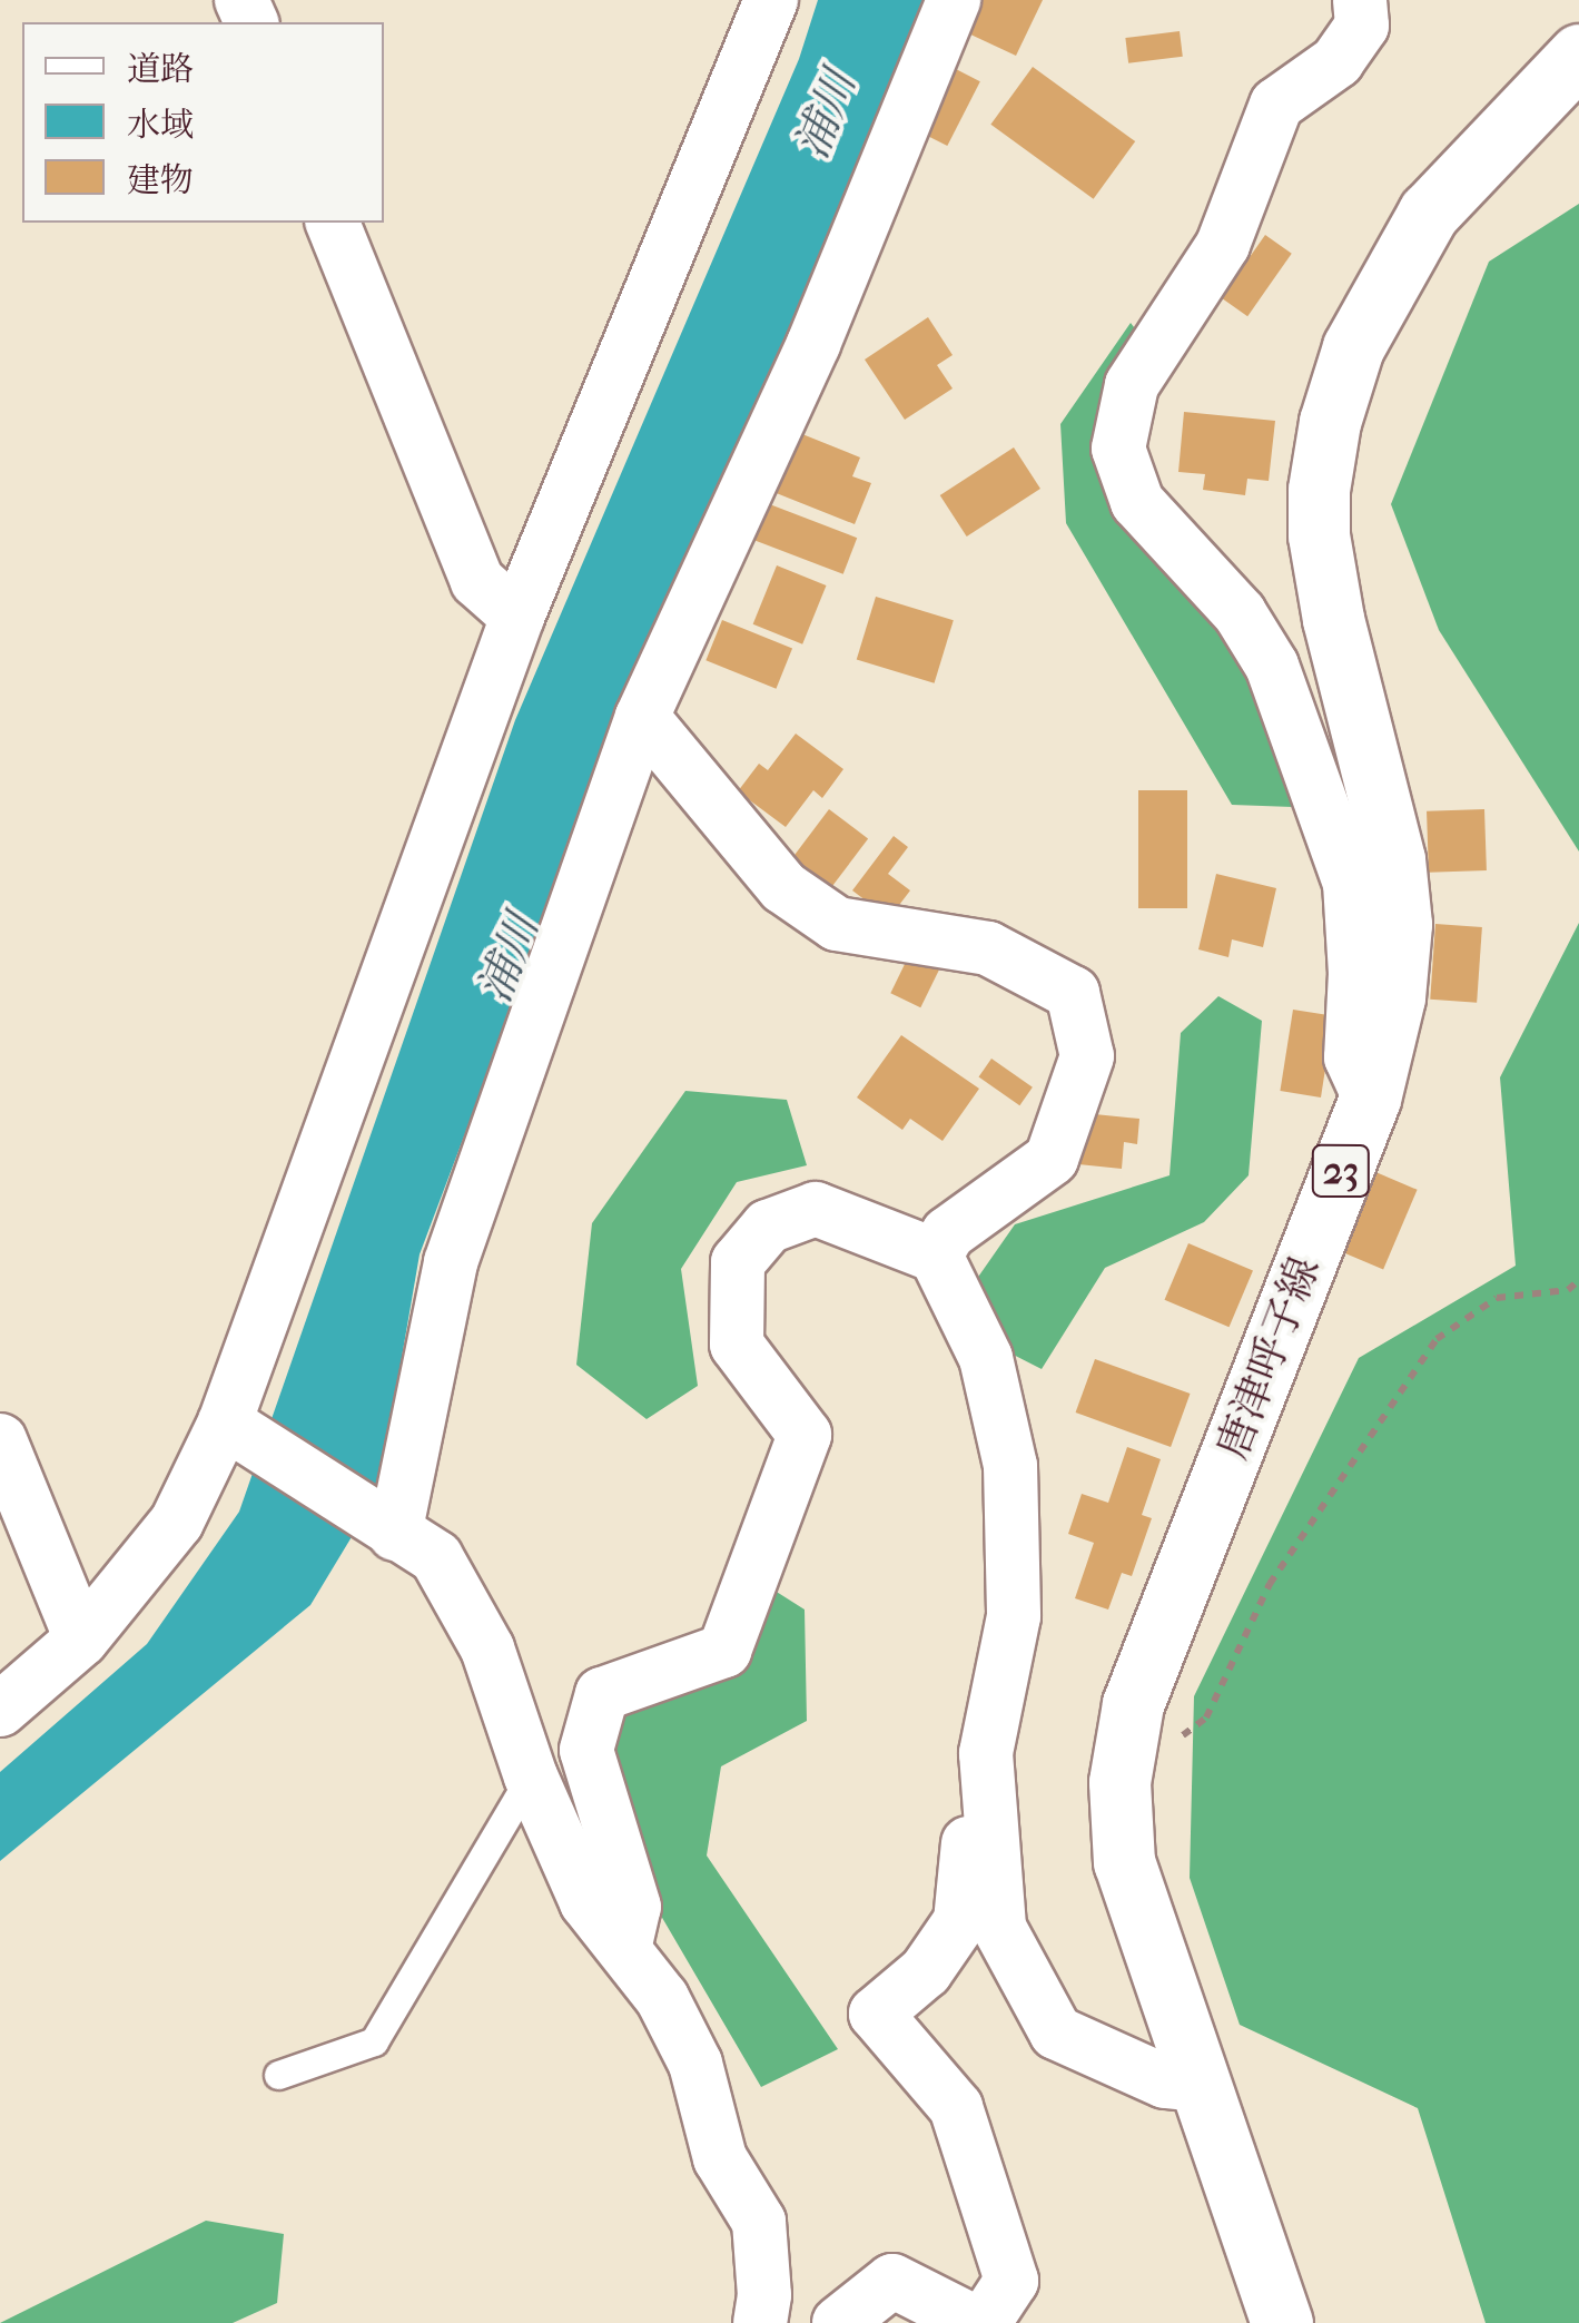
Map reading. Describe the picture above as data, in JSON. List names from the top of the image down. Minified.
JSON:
{"streets":{"main road":["23","唐津呼子線"]},"water":["浦川"],"legend":["道路","水域","建物"]}
